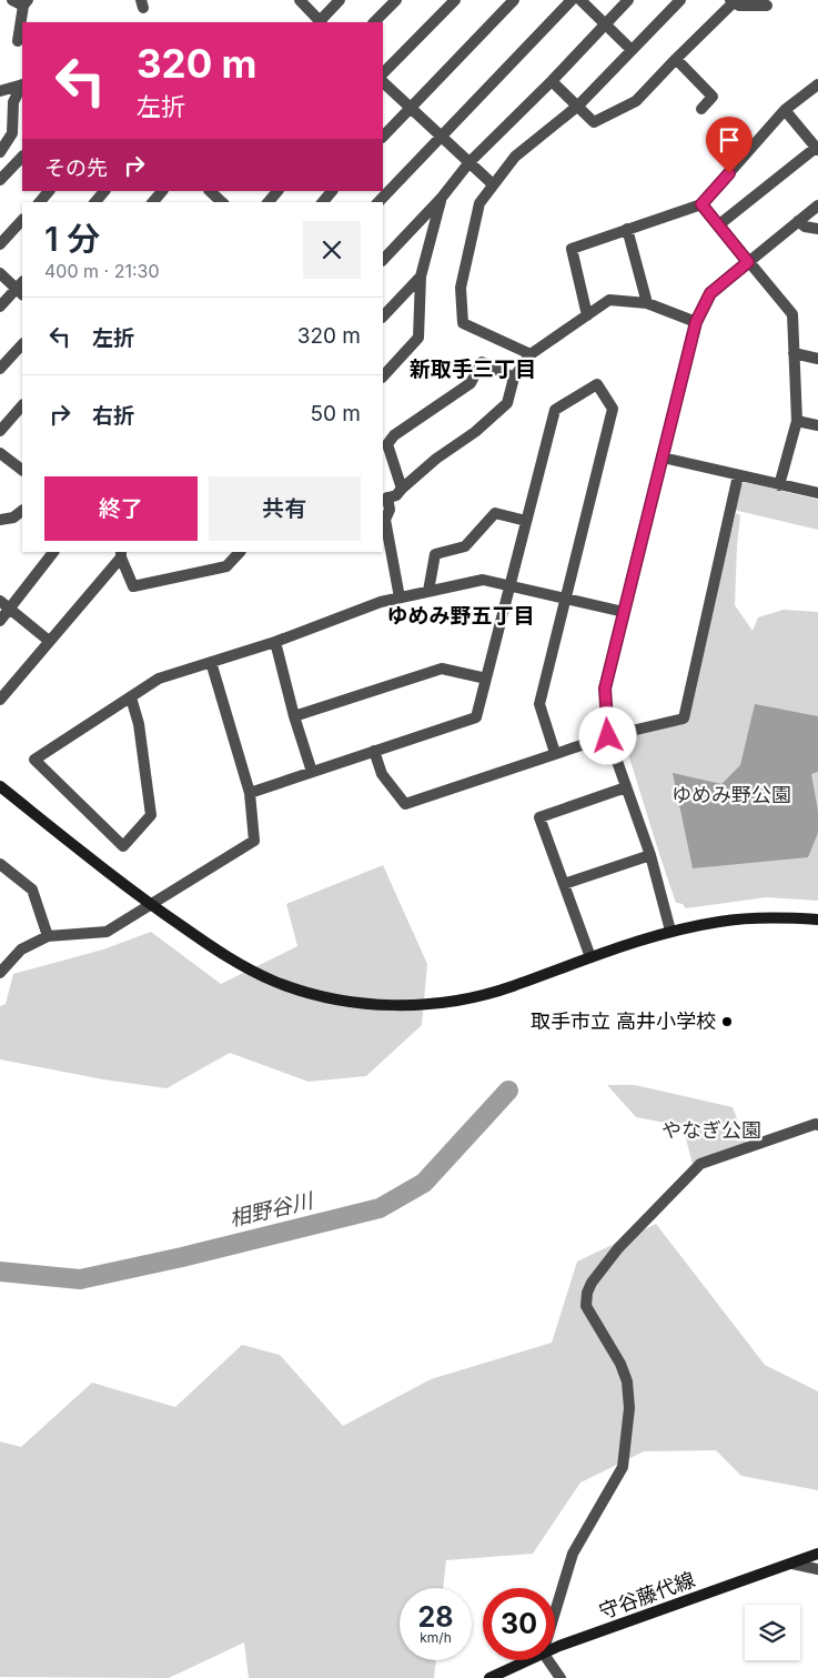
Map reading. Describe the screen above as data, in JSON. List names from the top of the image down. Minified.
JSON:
{"streets":{"street":["守谷藤代線"]},"districts":["新取手三丁目","ゆめみ野五丁目"],"water":["相野谷川"],"parks":["ゆめみ野公園","やなぎ公園"],"places":["取手市立 高井小学校"],"page":{"turn":["320 m","左折"],"then":"その先","heading":["1 分","400 m · 21:30"],"list":[{"name":"左折","value":"320 m"},{"name":"右折","value":"50 m"}],"buttons":["終了","共有"],"speed":"28 km/h","limit":"30"}}
